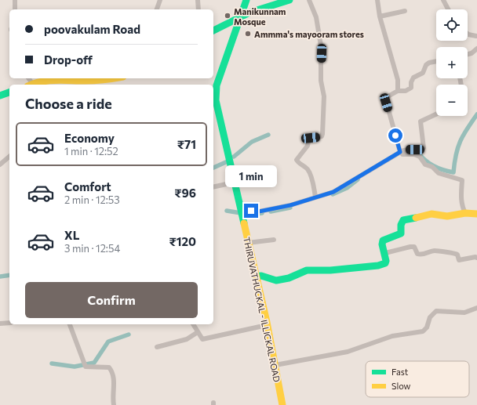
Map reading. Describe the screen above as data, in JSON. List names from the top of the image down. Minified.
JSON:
{"streets":{"street":["THIRUVATHUCKAL - ILLICKAL ROAD"]},"places":["Manikunnam Mosque","Ammma's mayooram stores"],"legend":["Fast","Slow"],"page":{"map_buttons":["+","−"],"banner":["poovakulam Road","Drop-off"],"heading":"Choose a ride","list":[{"name":"Economy","note":"1 min · 12:52","value":"₹71"},{"name":"Comfort","note":"2 min · 12:53","value":"₹96"},{"name":"XL","note":"3 min · 12:54","value":"₹120"}],"bubble":"1 min","buttons":"Confirm"}}
